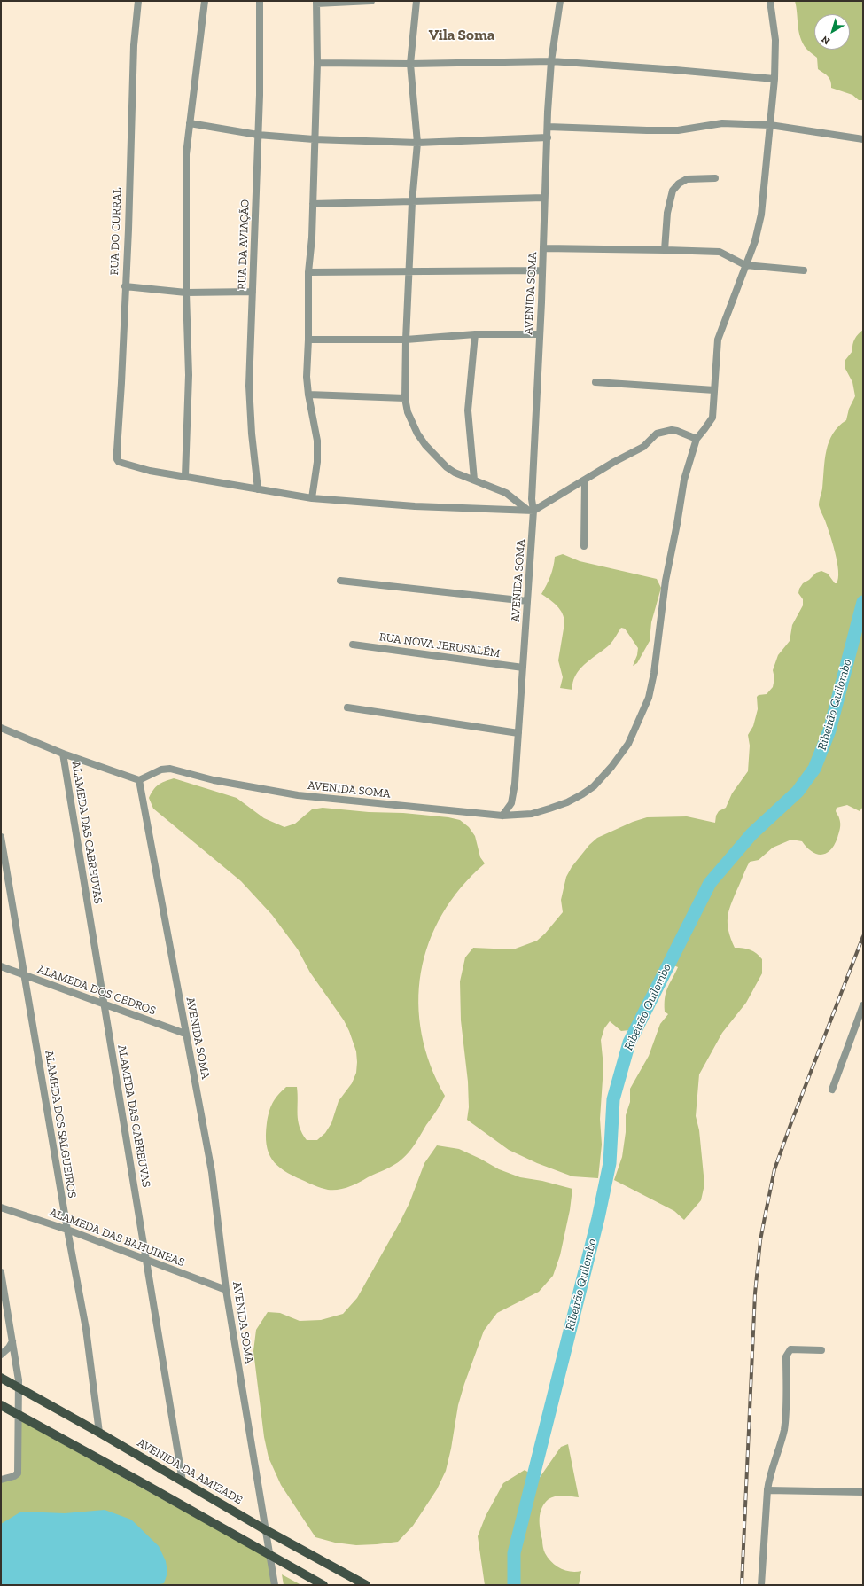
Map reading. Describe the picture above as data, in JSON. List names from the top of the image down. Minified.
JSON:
{"streets":{"main road":["AVENIDA DA AMIZADE"],"street":["RUA DO CURRAL","RUA DA AVIAÇÃO","AVENIDA SOMA","RUA NOVA JERUSALÉM","ALAMEDA DAS CABREUVAS","ALAMEDA DOS CEDROS","ALAMEDA DOS SALGUEIROS","ALAMEDA DAS BAHUINEAS"]},"crossings":[["AVENIDA SOMA","RUA NOVA JERUSALÉM"],["AVENIDA SOMA","ALAMEDA DOS CEDROS"],["AVENIDA SOMA","ALAMEDA DAS BAHUINEAS"],["AVENIDA SOMA","AVENIDA DA AMIZADE"],["ALAMEDA DAS CABREUVAS","ALAMEDA DOS CEDROS"],["ALAMEDA DAS CABREUVAS","ALAMEDA DAS BAHUINEAS"],["ALAMEDA DAS CABREUVAS","AVENIDA DA AMIZADE"],["ALAMEDA DOS CEDROS","ALAMEDA DOS SALGUEIROS"],["ALAMEDA DOS SALGUEIROS","ALAMEDA DAS BAHUINEAS"],["ALAMEDA DOS SALGUEIROS","AVENIDA DA AMIZADE"]],"districts":["Vila Soma"],"water":["Ribeirão Quilombo"],"north":"bottom left"}
